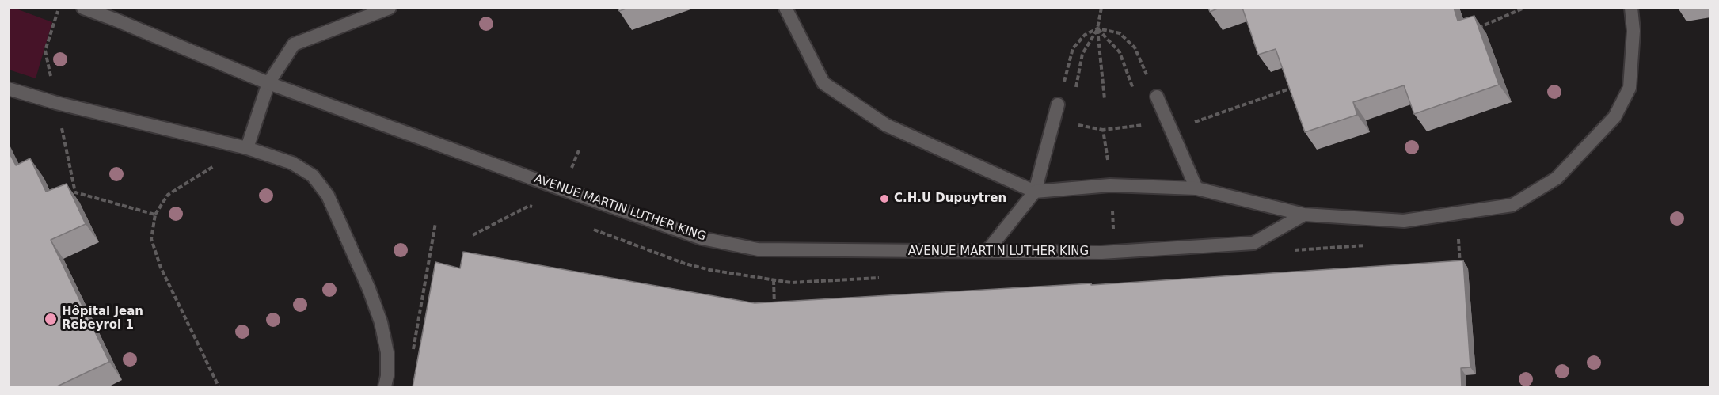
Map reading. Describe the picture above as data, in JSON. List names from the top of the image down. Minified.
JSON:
{"streets":{"street":["AVENUE MARTIN LUTHER KING"]},"places":["C.H.U Dupuytren","Hôpital Jean Rebeyrol 1"]}
